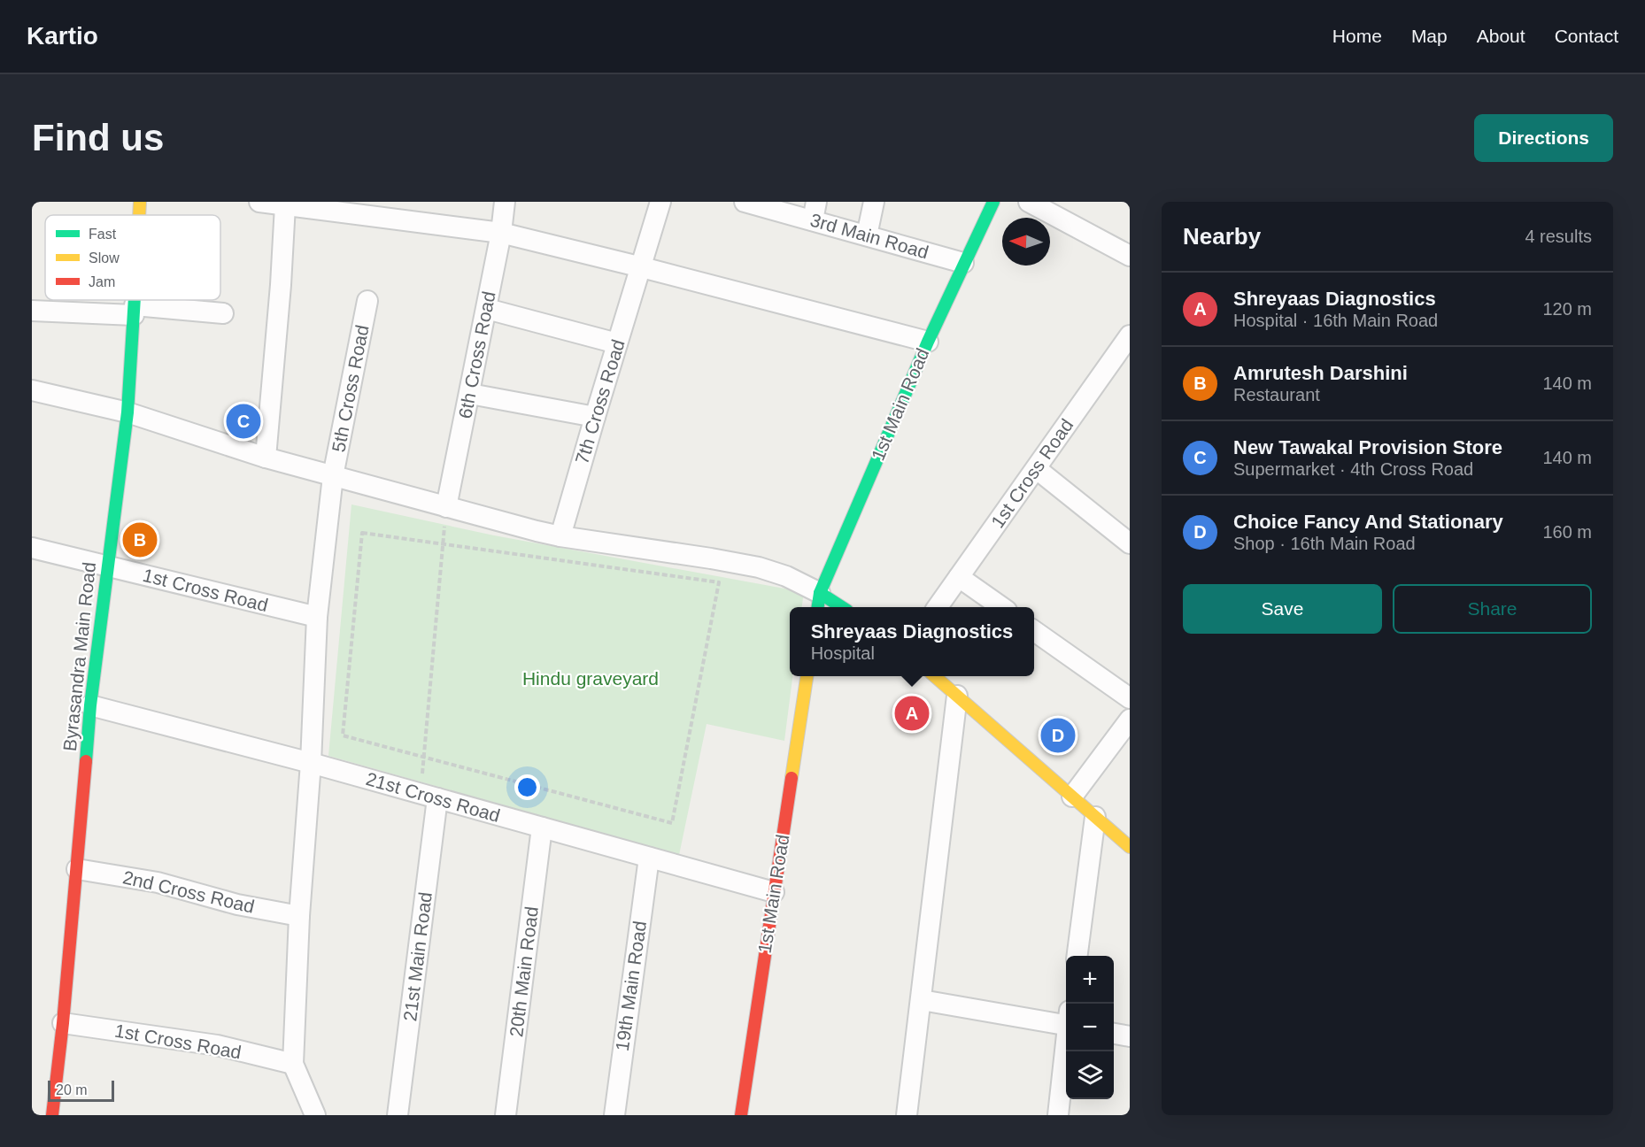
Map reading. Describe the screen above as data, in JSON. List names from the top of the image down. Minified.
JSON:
{"streets":{"street":["3rd Main Road","6th Cross Road","5th Cross Road","7th Cross Road","1st Main Road","1st Cross Road","Byrasandra Main Road","21st Cross Road","2nd Cross Road","21st Main Road","20th Main Road","19th Main Road"]},"crossings":[["3rd Main Road","1st Main Road"],["5th Cross Road","1st Cross Road"],["5th Cross Road","21st Cross Road"],["5th Cross Road","2nd Cross Road"],["1st Main Road","21st Cross Road"],["1st Cross Road","Byrasandra Main Road"],["Byrasandra Main Road","21st Cross Road"],["Byrasandra Main Road","2nd Cross Road"],["21st Cross Road","21st Main Road"],["21st Cross Road","20th Main Road"],["21st Cross Road","19th Main Road"]],"parks":["Hindu graveyard"],"legend":["Fast","Slow","Jam"],"scale_bar":"20 m","north":"left","page":{"header":"Kartio","nav":["Home","Map","About","Contact"],"buttons":["Directions",["Save","Share"]],"title":"Find us","heading":["Nearby","4 results"],"list":[{"mark":"A","name":"Shreyaas Diagnostics","note":"Hospital · 16th Main Road","value":"120 m"},{"mark":"B","name":"Amrutesh Darshini","note":"Restaurant","value":"140 m"},{"mark":"C","name":"New Tawakal Provision Store","note":"Supermarket · 4th Cross Road","value":"140 m"},{"mark":"D","name":"Choice Fancy And Stationary","note":"Shop · 16th Main Road","value":"160 m"}],"pins":["C","B","A","D"],"popup":["Shreyaas Diagnostics","Hospital"],"map_buttons":["+","−"],"scale":"20 m"}}
